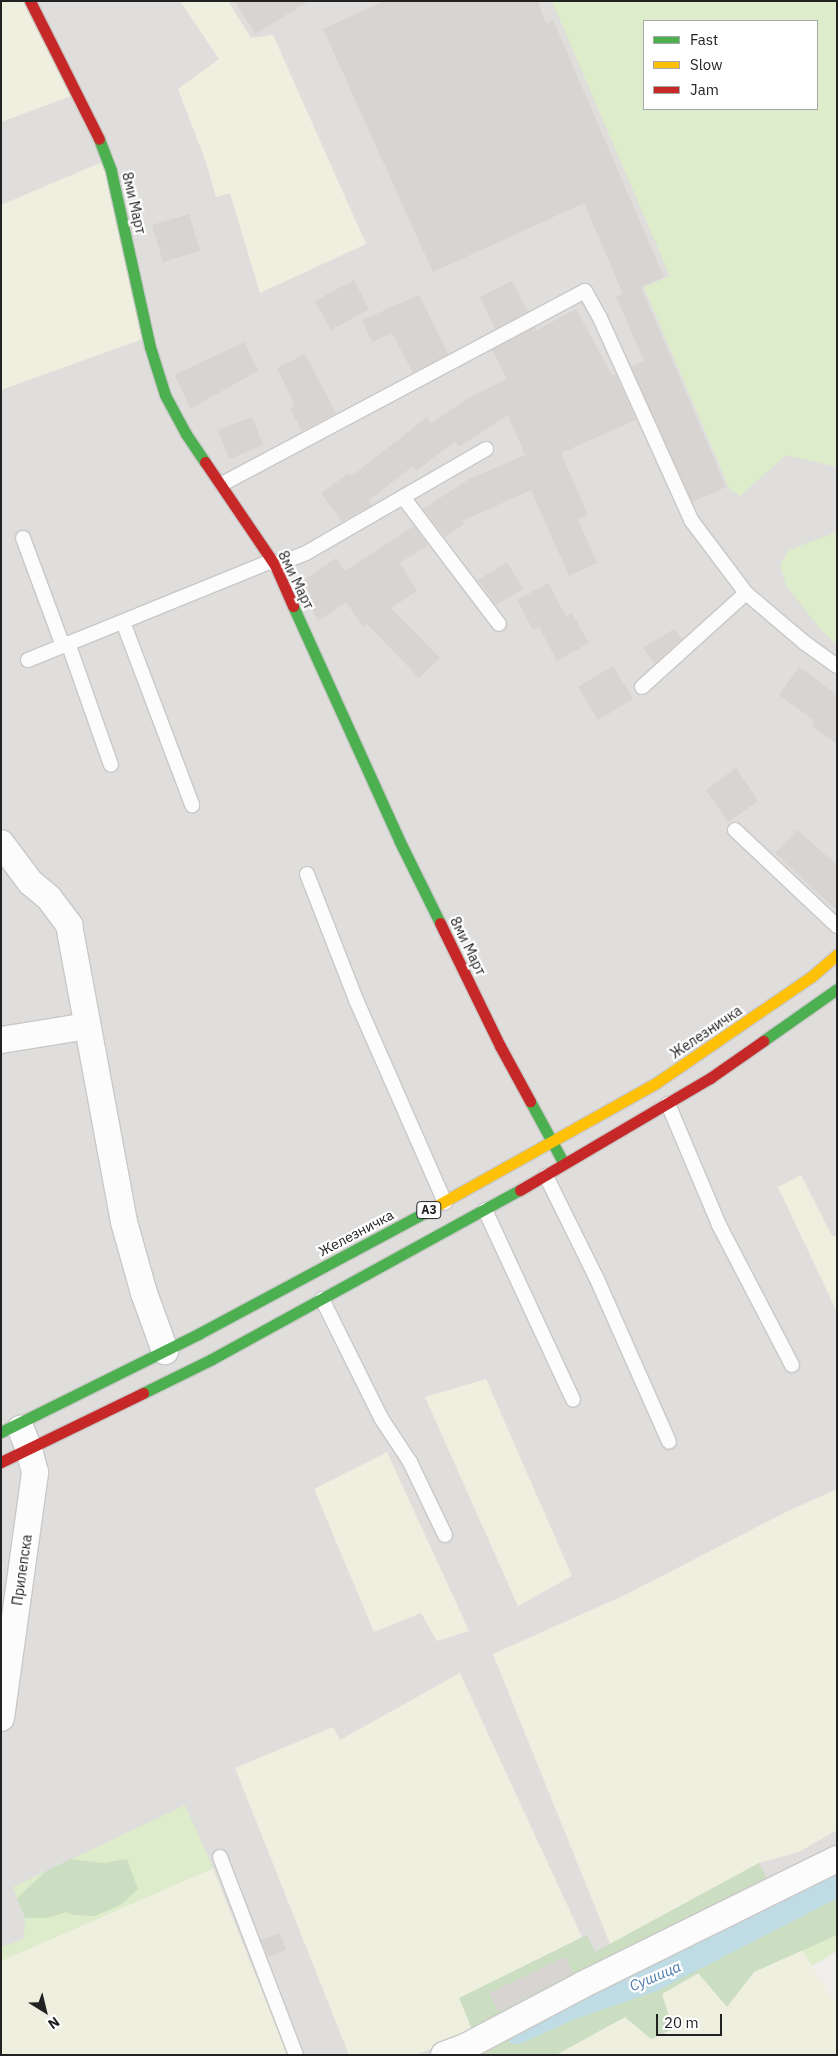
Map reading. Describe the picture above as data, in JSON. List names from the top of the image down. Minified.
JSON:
{"streets":{"main road":["8ми Март","Железничка","A3"],"street":["Прилепска"]},"crossings":[["8ми Март","Железничка"],["8ми Март","A3"],["Железничка","Прилепска"],["A3","Прилепска"]],"water":["Сушица"],"legend":["Fast","Slow","Jam"],"scale_bar":"20 m","north":"bottom right"}
